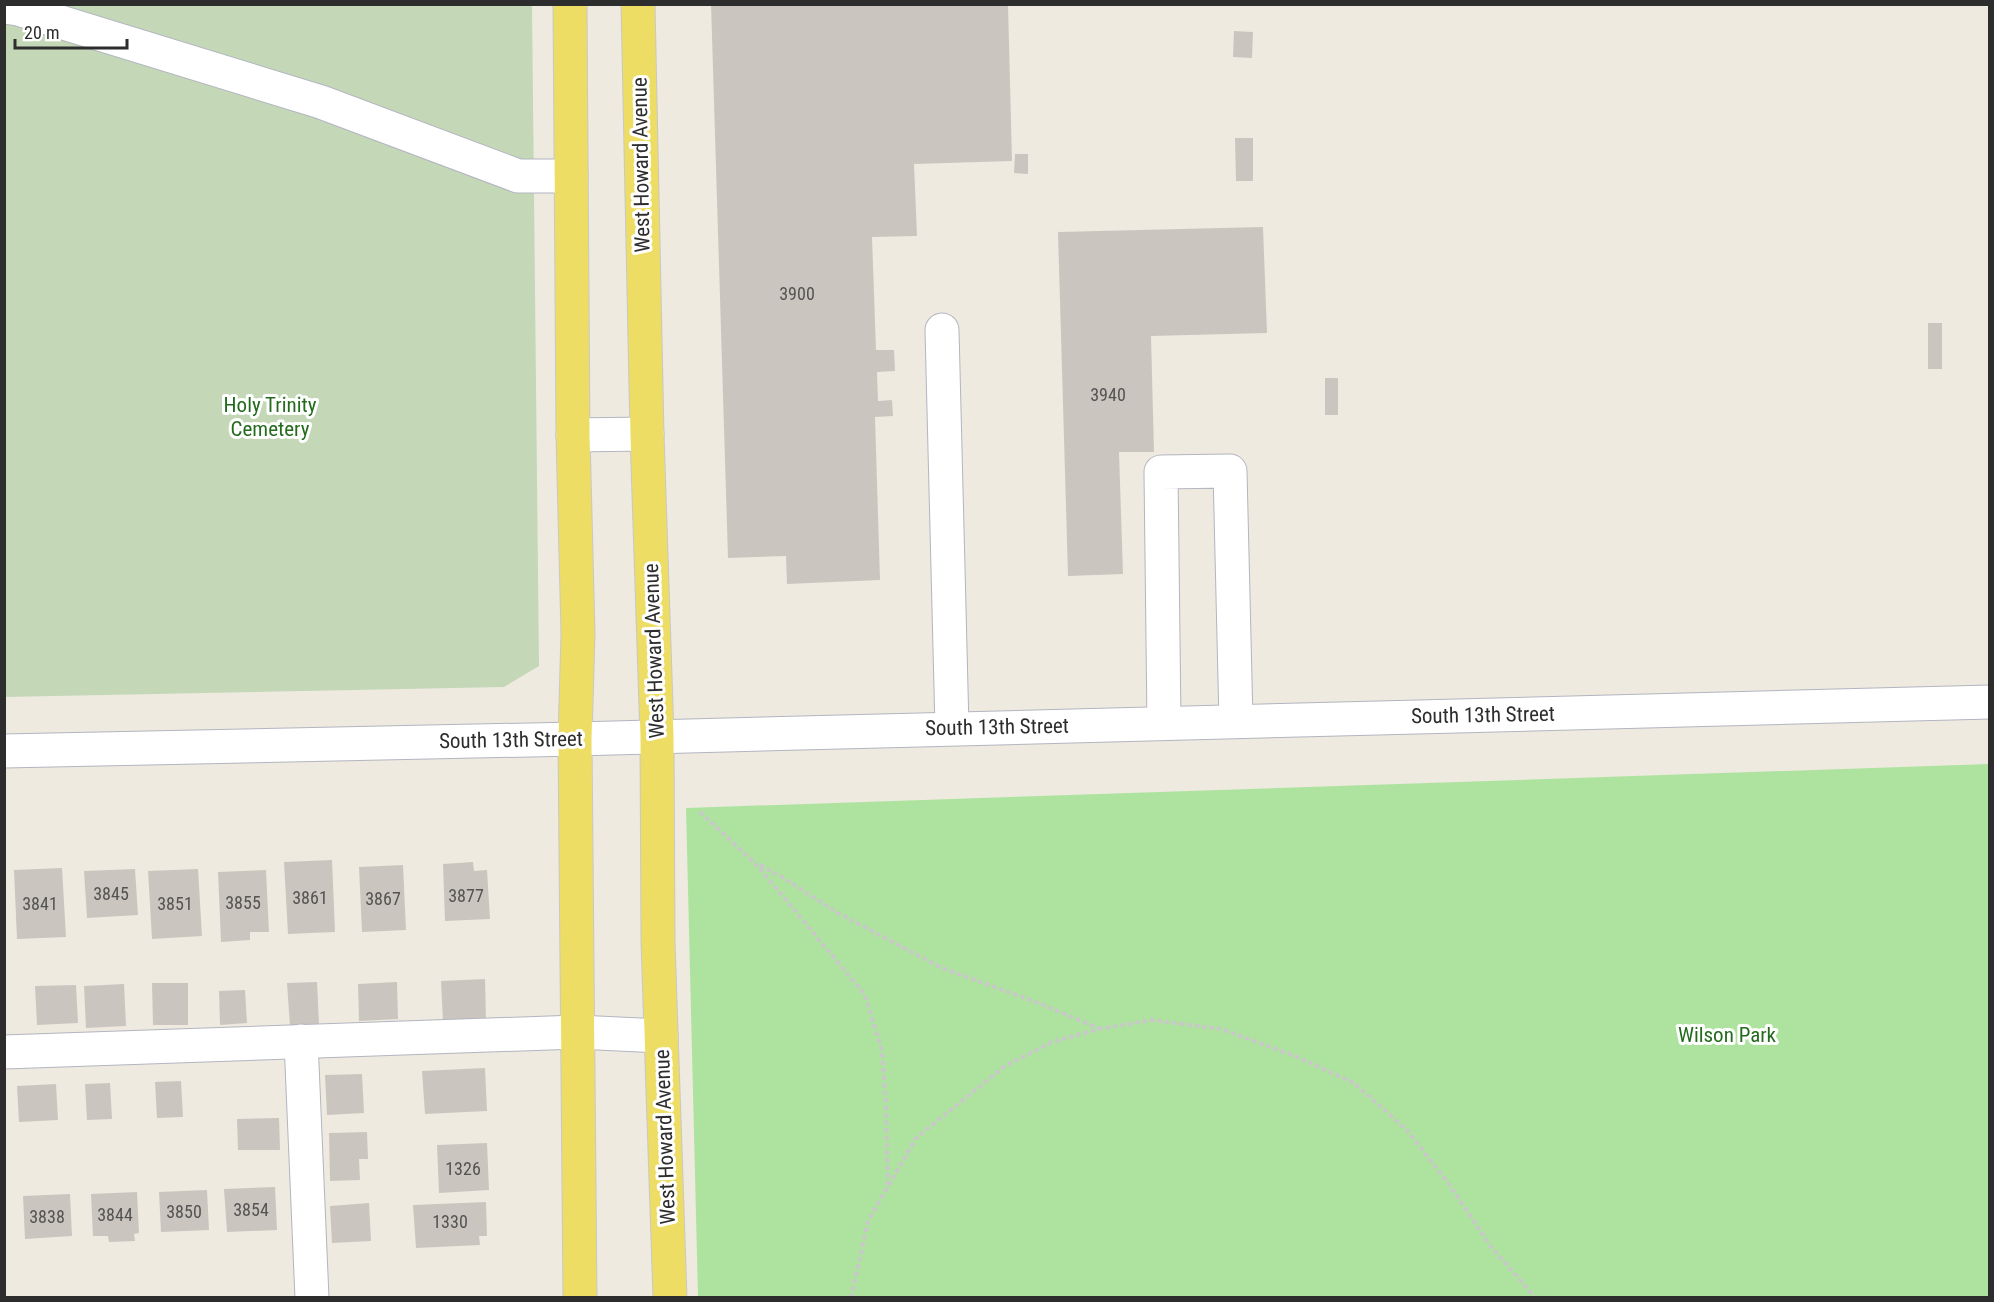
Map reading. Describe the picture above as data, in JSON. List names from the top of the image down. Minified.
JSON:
{"streets":{"main road":["West Howard Avenue"],"street":["South 13th Street"]},"crossings":[["West Howard Avenue","South 13th Street"]],"parks":["Holy Trinity Cemetery","Wilson Park"],"house_numbers":["3900","3940","3845","3877","3861","3867","3855","3841","3851","1326","3854","3850","3844","3838","1330"],"scale_bar":"20 m"}
